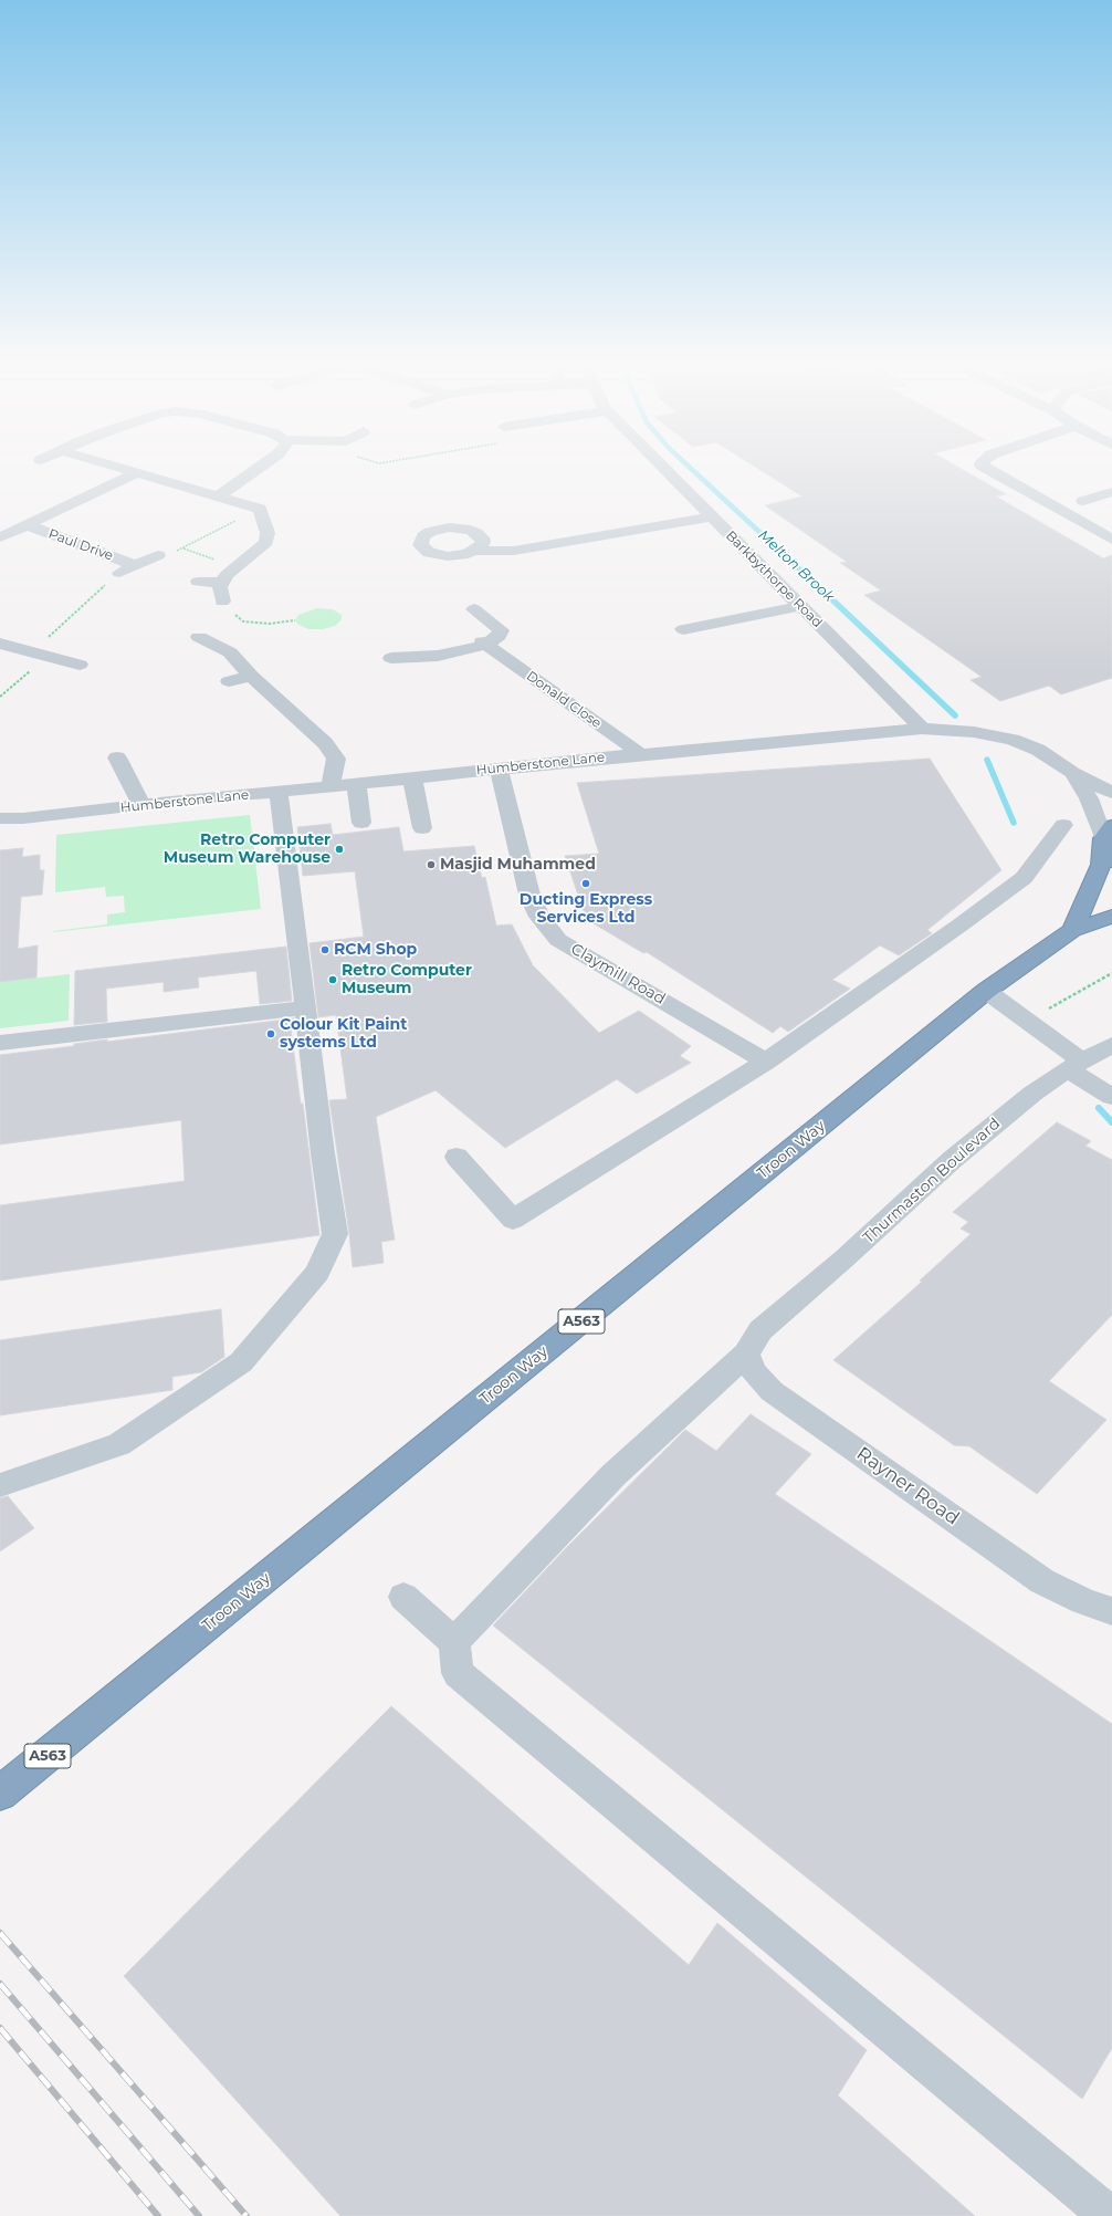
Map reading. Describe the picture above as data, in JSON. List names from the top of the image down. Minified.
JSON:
{"streets":{"highway":["Troon Way","A563"],"street":["Paul Drive","Barkbythorpe Road","Donald Close","Humberstone Lane","Claymill Road","Thurmaston Boulevard","Rayner Road"]},"crossings":[["Barkbythorpe Road","Humberstone Lane"],["Donald Close","Humberstone Lane"],["Humberstone Lane","Claymill Road"],["Thurmaston Boulevard","Rayner Road"]],"water":["Melton Brook"],"places":["Retro Computer Museum Warehouse","Masjid Muhammed","Ducting Express Services Ltd","RCM Shop","Retro Computer Museum","Colour Kit Paint systems Ltd"]}
